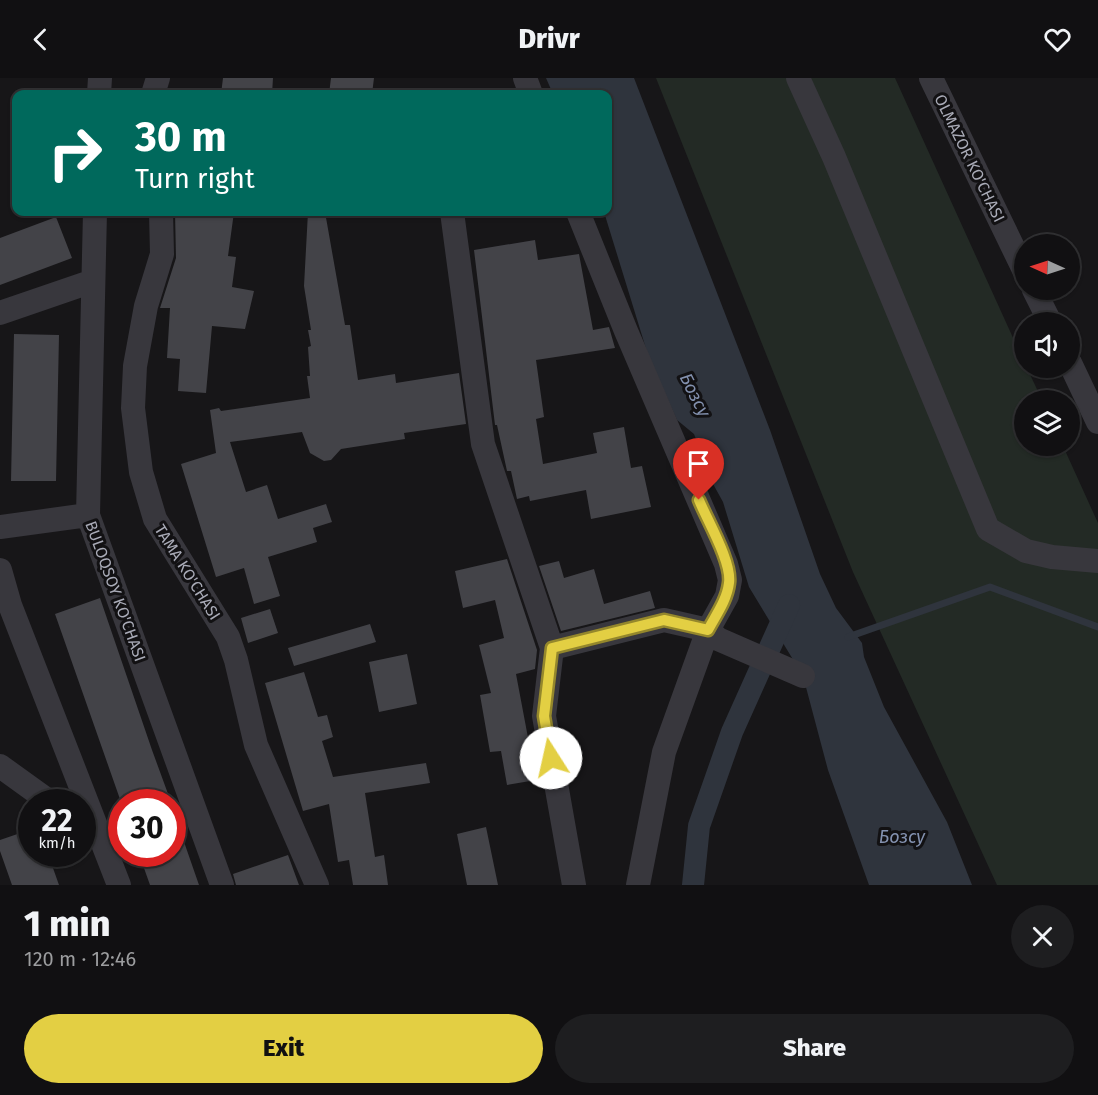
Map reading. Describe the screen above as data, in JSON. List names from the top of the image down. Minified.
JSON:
{"streets":{"street":["OLMAZOR KO'CHASI","TAMA KO'CHASI","BULOQSOY KO'CHASI"]},"water":["Бозсу"],"north":"left","page":{"header":"Drivr","turn":["30 m","Turn right"],"speed":"22 km/h","limit":"30","heading":["1 min","120 m · 12:46"],"buttons":["Exit","Share"]}}
